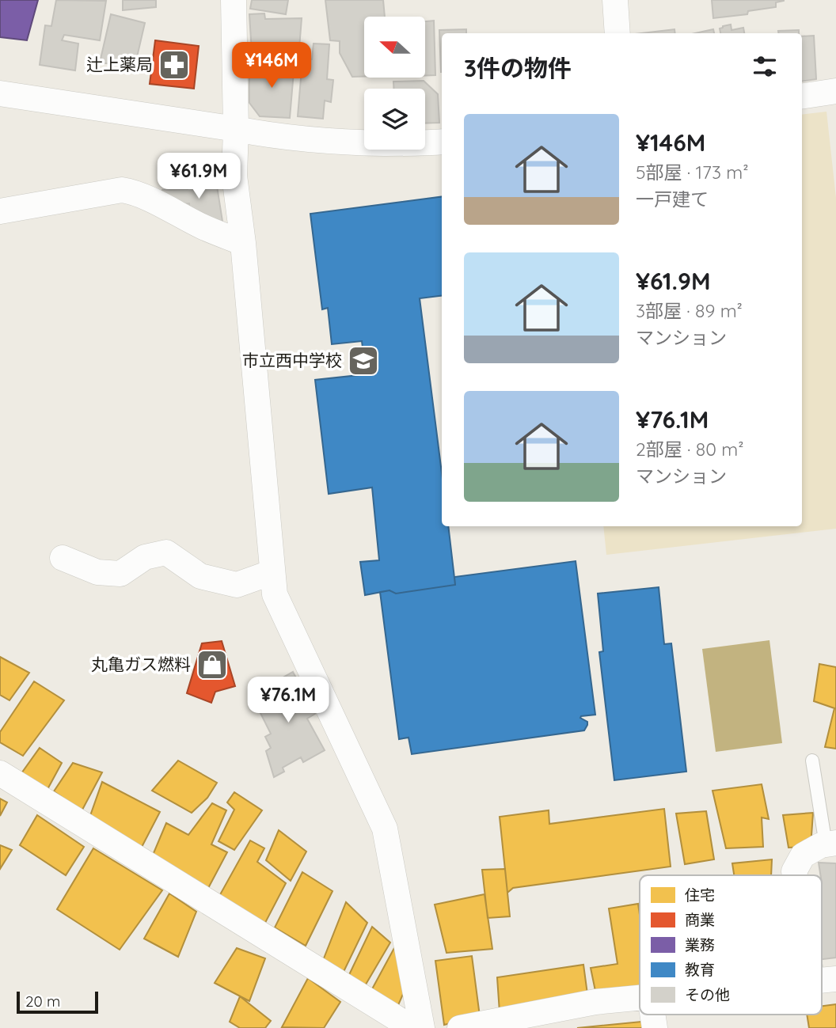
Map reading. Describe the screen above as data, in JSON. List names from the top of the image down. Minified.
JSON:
{"places":{"pharmacy":["辻上薬局"],"school or university":["市立西中学校"],"shop":["丸亀ガス燃料"]},"legend":["住宅","商業","業務","教育","その他"],"scale_bar":"20 m","north":"left","page":{"heading":"3件の物件","price":["¥146M","¥61.9M","¥76.1M"],"list":[{"name":"¥146M","note":"5部屋 · 173 m² · 一戸建て"},{"name":"¥61.9M","note":"3部屋 · 89 m² · マンション"},{"name":"¥76.1M","note":"2部屋 · 80 m² · マンション"}],"scale":"20 m"}}
